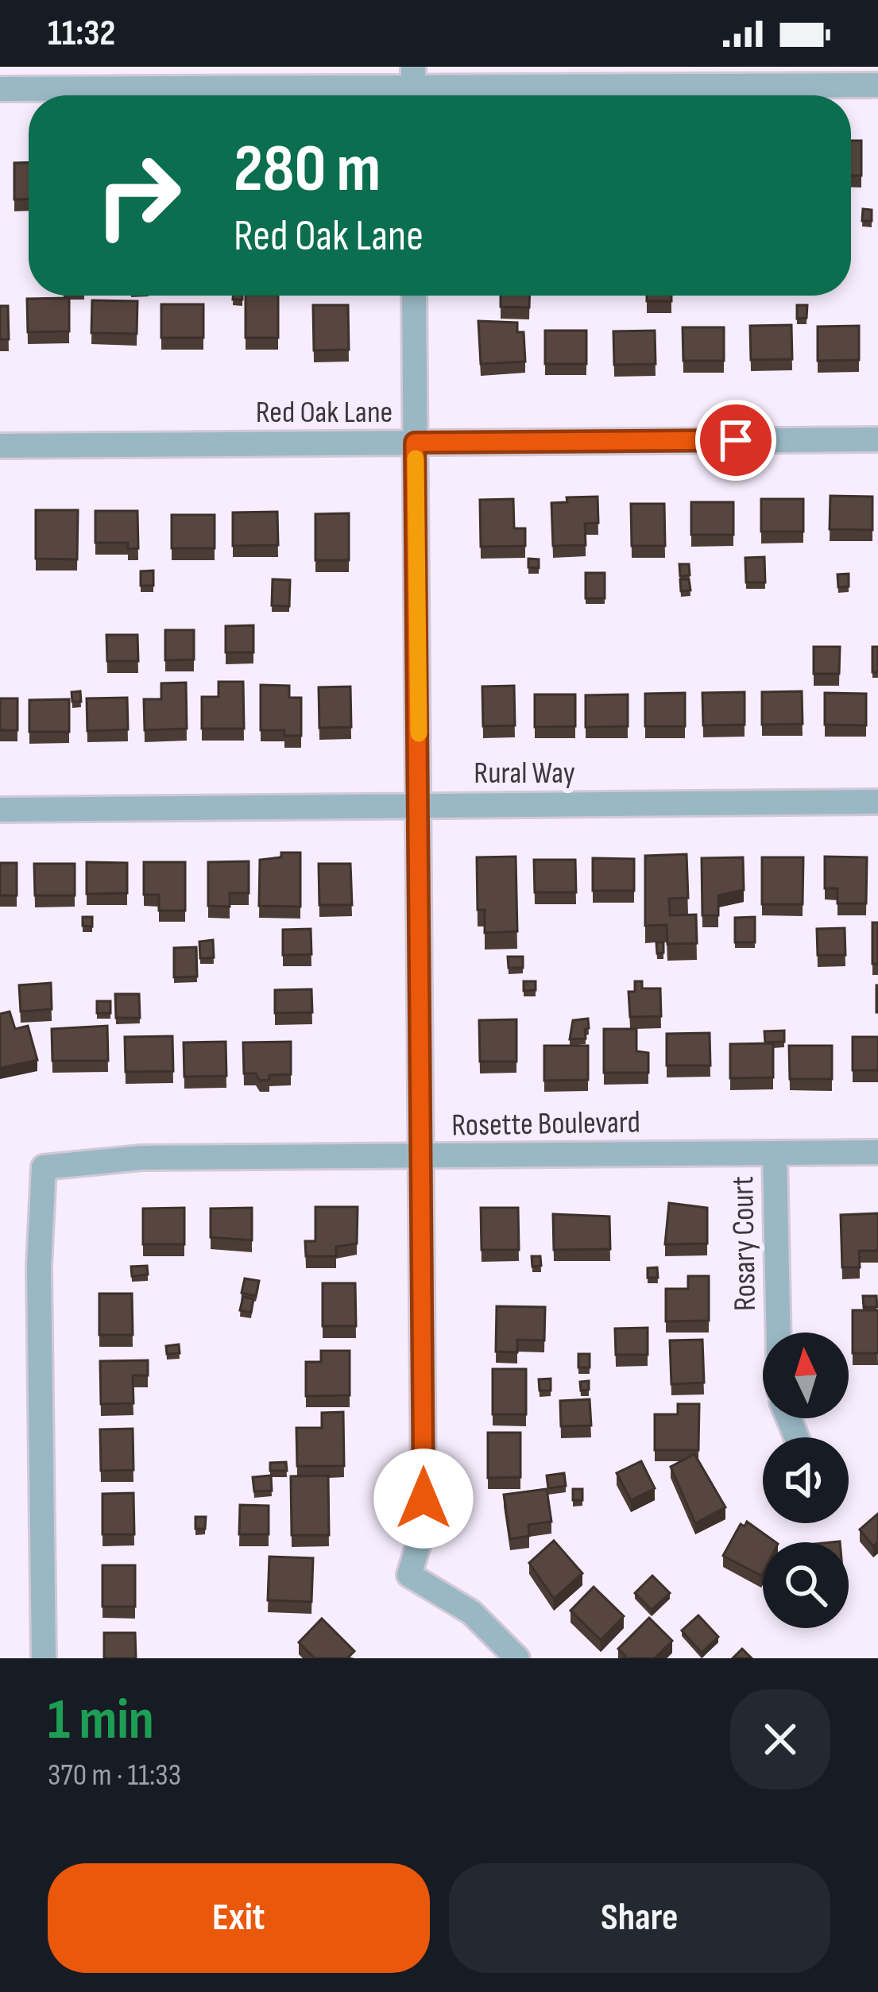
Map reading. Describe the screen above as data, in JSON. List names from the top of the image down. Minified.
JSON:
{"streets":{"street":["Red Oak Lane","Rural Way","Rosette Boulevard","Rosary Court"]},"crossings":[["Rosette Boulevard","Rosary Court"]],"north":"top","page":{"status":"11:32","turn":["280 m","Red Oak Lane"],"heading":["1 min","370 m · 11:33"],"buttons":["Exit","Share"]}}
